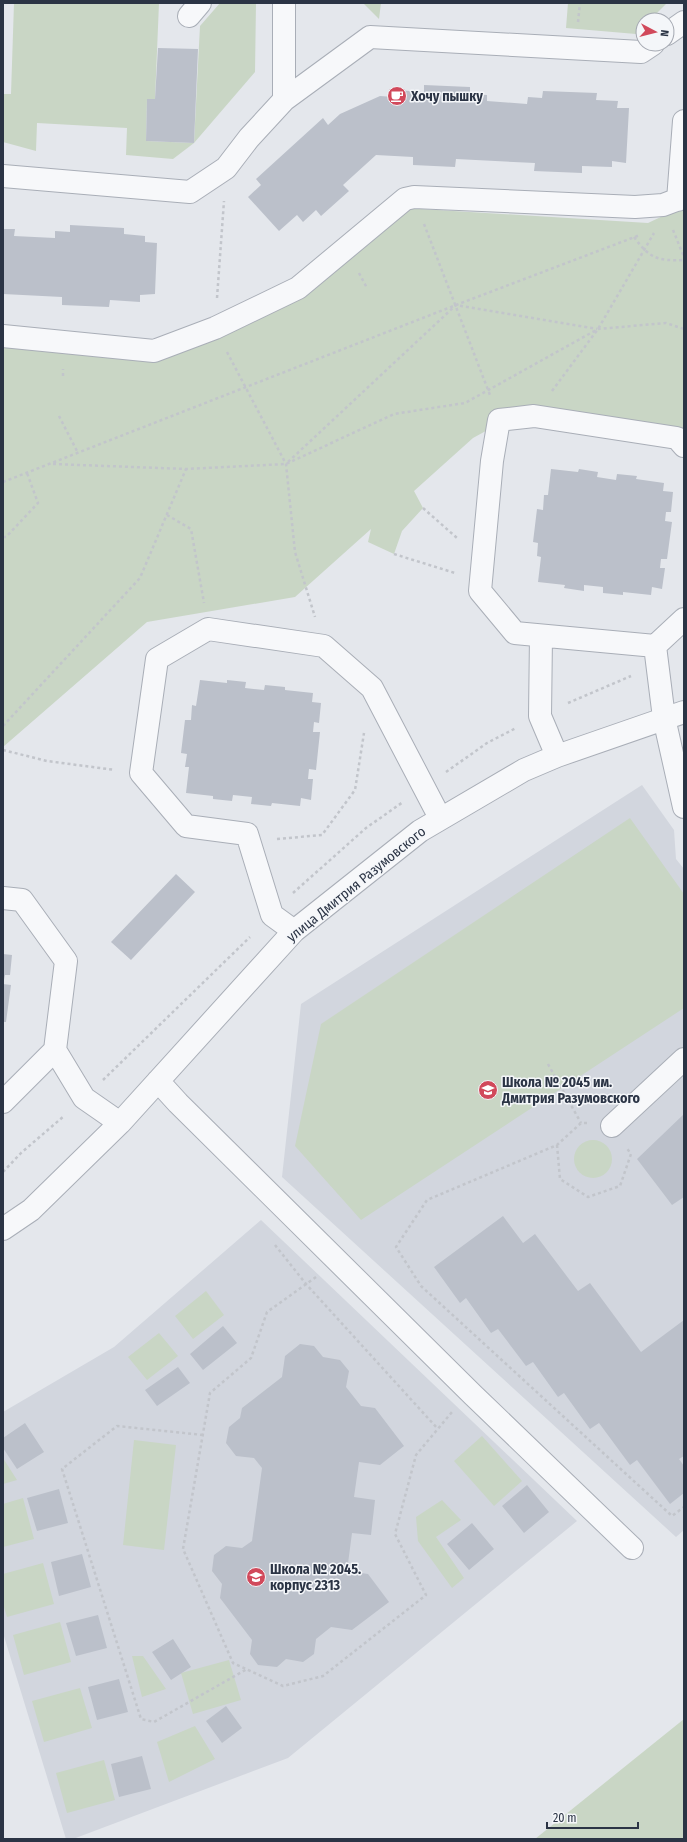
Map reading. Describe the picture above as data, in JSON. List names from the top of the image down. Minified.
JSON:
{"streets":{"street":["улица Дмитрия Разумовского"]},"places":{"cafe":["Хочу пышку"],"school or university":["Школа № 2045 им. Дмитрия Разумовского","Школа № 2045. корпус 2313"]},"scale_bar":"20 m","north":"right"}
